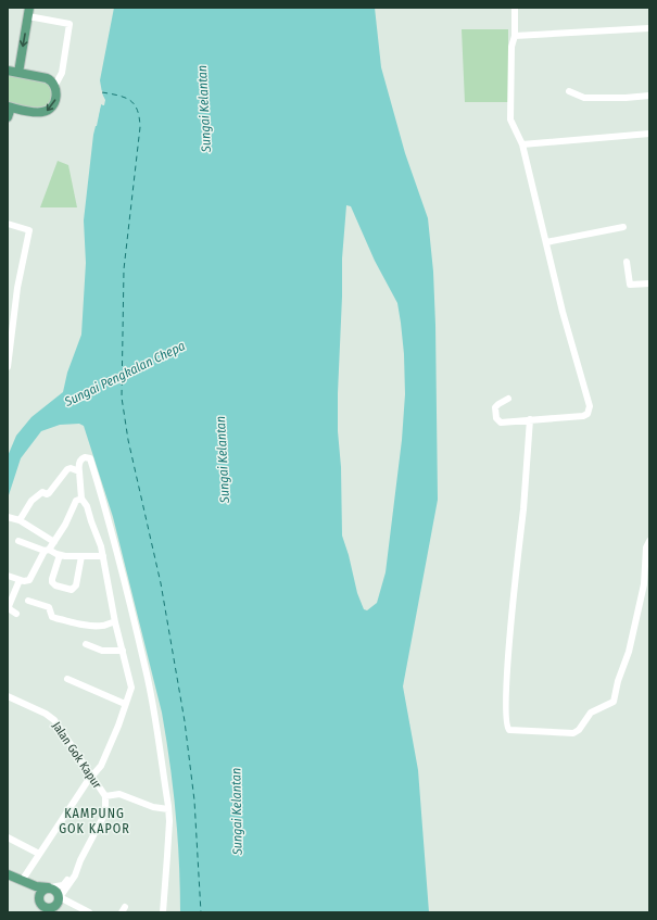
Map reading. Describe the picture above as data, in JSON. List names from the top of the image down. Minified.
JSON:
{"streets":{"street":["Jalan Gok Kapur"]},"districts":["KAMPUNG GOK KAPOR"],"water":["Sungai Kelantan","Sungai Pengkalan Chepa"]}
